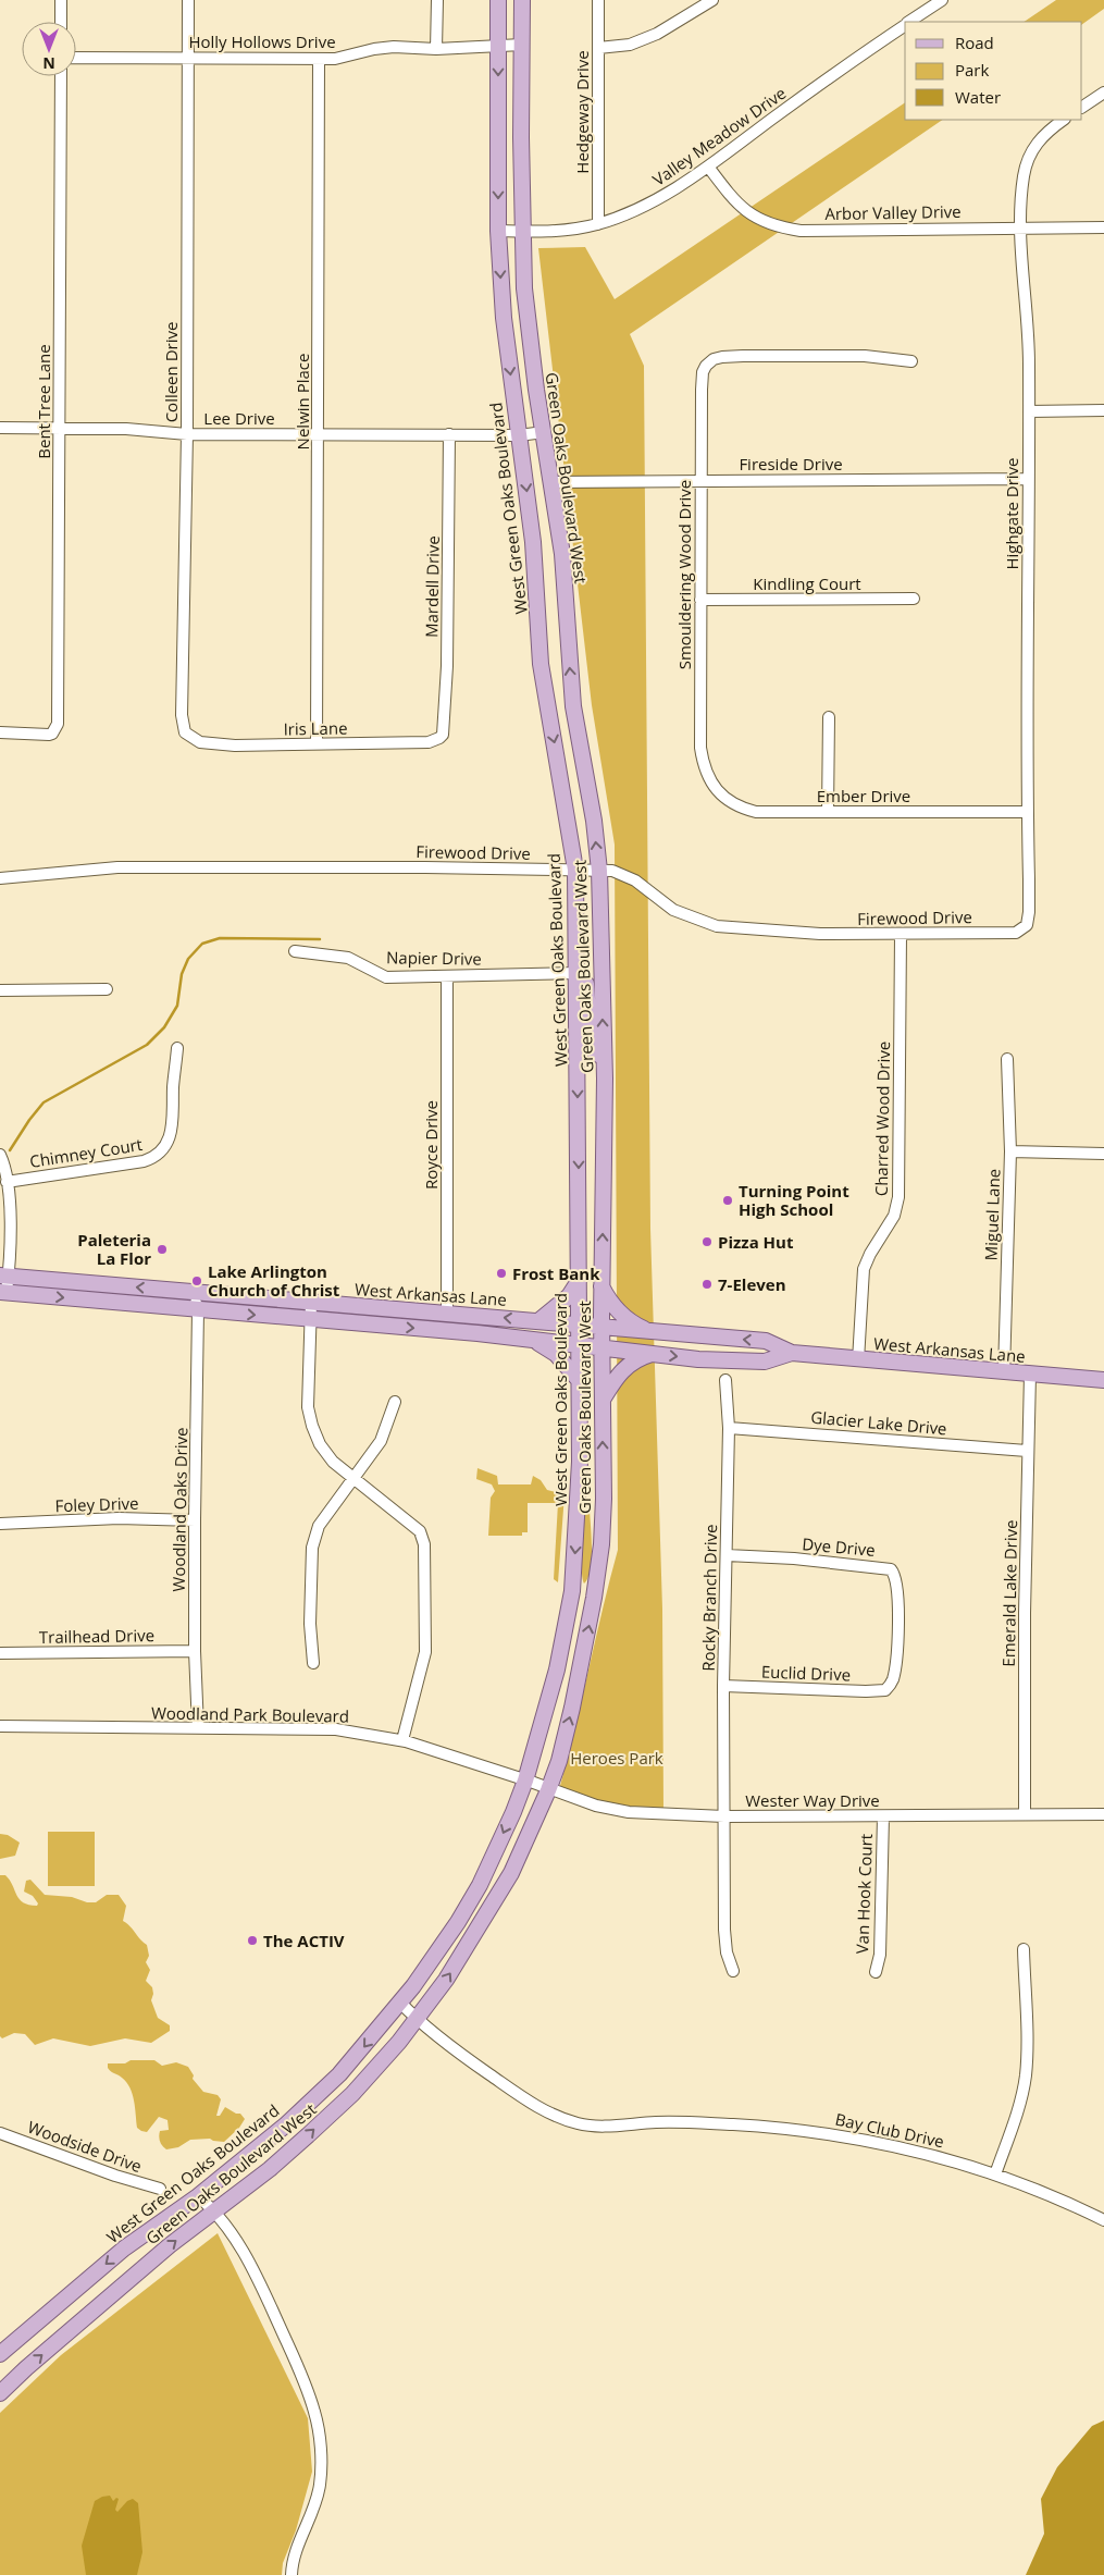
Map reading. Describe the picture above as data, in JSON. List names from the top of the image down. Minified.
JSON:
{"streets":{"main road":["Green Oaks Boulevard West","West Green Oaks Boulevard","West Arkansas Lane"],"street":["Holly Hollows Drive","Hedgeway Drive","Valley Meadow Drive","Arbor Valley Drive","Colleen Drive","Bent Tree Lane","Nelwin Place","Lee Drive","Fireside Drive","Highgate Drive","Smouldering Wood Drive","Kindling Court","Mardell Drive","Iris Lane","Ember Drive","Firewood Drive","Napier Drive","Charred Wood Drive","Royce Drive","Chimney Court","Miguel Lane","Glacier Lake Drive","Foley Drive","Woodland Oaks Drive","Dye Drive","Emerald Lake Drive","Rocky Branch Drive","Trailhead Drive","Euclid Drive","Woodland Park Boulevard","Wester Way Drive","Van Hook Court","Bay Club Drive","Woodside Drive"]},"crossings":[["Holly Hollows Drive","Colleen Drive"],["Holly Hollows Drive","Nelwin Place"],["Holly Hollows Drive","Green Oaks Boulevard West"],["Holly Hollows Drive","West Green Oaks Boulevard"],["Hedgeway Drive","Valley Meadow Drive"],["Valley Meadow Drive","Arbor Valley Drive"],["Valley Meadow Drive","Green Oaks Boulevard West"],["Valley Meadow Drive","West Green Oaks Boulevard"],["Arbor Valley Drive","Highgate Drive"],["Colleen Drive","Lee Drive"],["Colleen Drive","Iris Lane"],["Bent Tree Lane","Lee Drive"],["Nelwin Place","Lee Drive"],["Nelwin Place","Iris Lane"],["Lee Drive","Green Oaks Boulevard West"],["Lee Drive","West Green Oaks Boulevard"],["Lee Drive","Mardell Drive"],["Fireside Drive","Green Oaks Boulevard West"],["Fireside Drive","Highgate Drive"],["Fireside Drive","Smouldering Wood Drive"],["Green Oaks Boulevard West","Firewood Drive"],["Green Oaks Boulevard West","West Arkansas Lane"],["Green Oaks Boulevard West","Wester Way Drive"],["Green Oaks Boulevard West","Bay Club Drive"],["West Green Oaks Boulevard","Firewood Drive"],["West Green Oaks Boulevard","Napier Drive"],["West Green Oaks Boulevard","West Arkansas Lane"],["West Green Oaks Boulevard","Woodland Park Boulevard"],["West Green Oaks Boulevard","Wester Way Drive"],["West Green Oaks Boulevard","Bay Club Drive"],["Highgate Drive","Ember Drive"],["Highgate Drive","Firewood Drive"],["Smouldering Wood Drive","Kindling Court"],["Smouldering Wood Drive","Ember Drive"],["Mardell Drive","Iris Lane"],["Firewood Drive","Charred Wood Drive"],["Napier Drive","Royce Drive"],["Charred Wood Drive","West Arkansas Lane"],["Royce Drive","West Arkansas Lane"],["Miguel Lane","West Arkansas Lane"],["West Arkansas Lane","Woodland Oaks Drive"],["West Arkansas Lane","Emerald Lake Drive"],["Glacier Lake Drive","Emerald Lake Drive"],["Glacier Lake Drive","Rocky Branch Drive"],["Foley Drive","Woodland Oaks Drive"],["Woodland Oaks Drive","Trailhead Drive"],["Woodland Oaks Drive","Woodland Park Boulevard"],["Dye Drive","Rocky Branch Drive"],["Dye Drive","Euclid Drive"],["Emerald Lake Drive","Wester Way Drive"],["Rocky Branch Drive","Euclid Drive"],["Rocky Branch Drive","Wester Way Drive"],["Woodland Park Boulevard","Wester Way Drive"],["Wester Way Drive","Van Hook Court"]],"one_way":["Green Oaks Boulevard West","West Green Oaks Boulevard"],"parks":["Heroes Park"],"places":["Turning Point High School","Pizza Hut","Paleteria La Flor","Frost Bank","Lake Arlington Church of Christ","7-Eleven","The ACTIV"],"legend":["Road","Park","Water"],"north":"bottom"}
